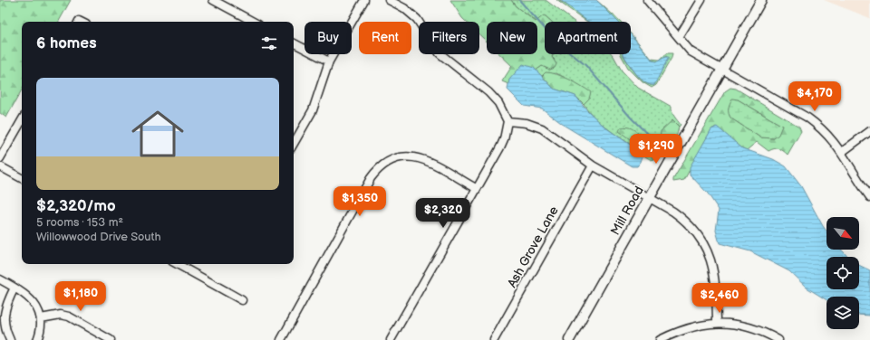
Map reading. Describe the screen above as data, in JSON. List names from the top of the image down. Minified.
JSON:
{"streets":{"street":["Mill Road","Ash Grove Lane"]},"north":"bottom right","page":{"chip":["Buy","Rent","Filters","New","Apartment"],"heading":"6 homes","list":[{"name":"$2,320/mo","note":"5 rooms · 153 m² · Willowwood Drive South"}],"price":["$4,170","$1,290","$1,350","$2,320","$1,180","$2,460"]}}
